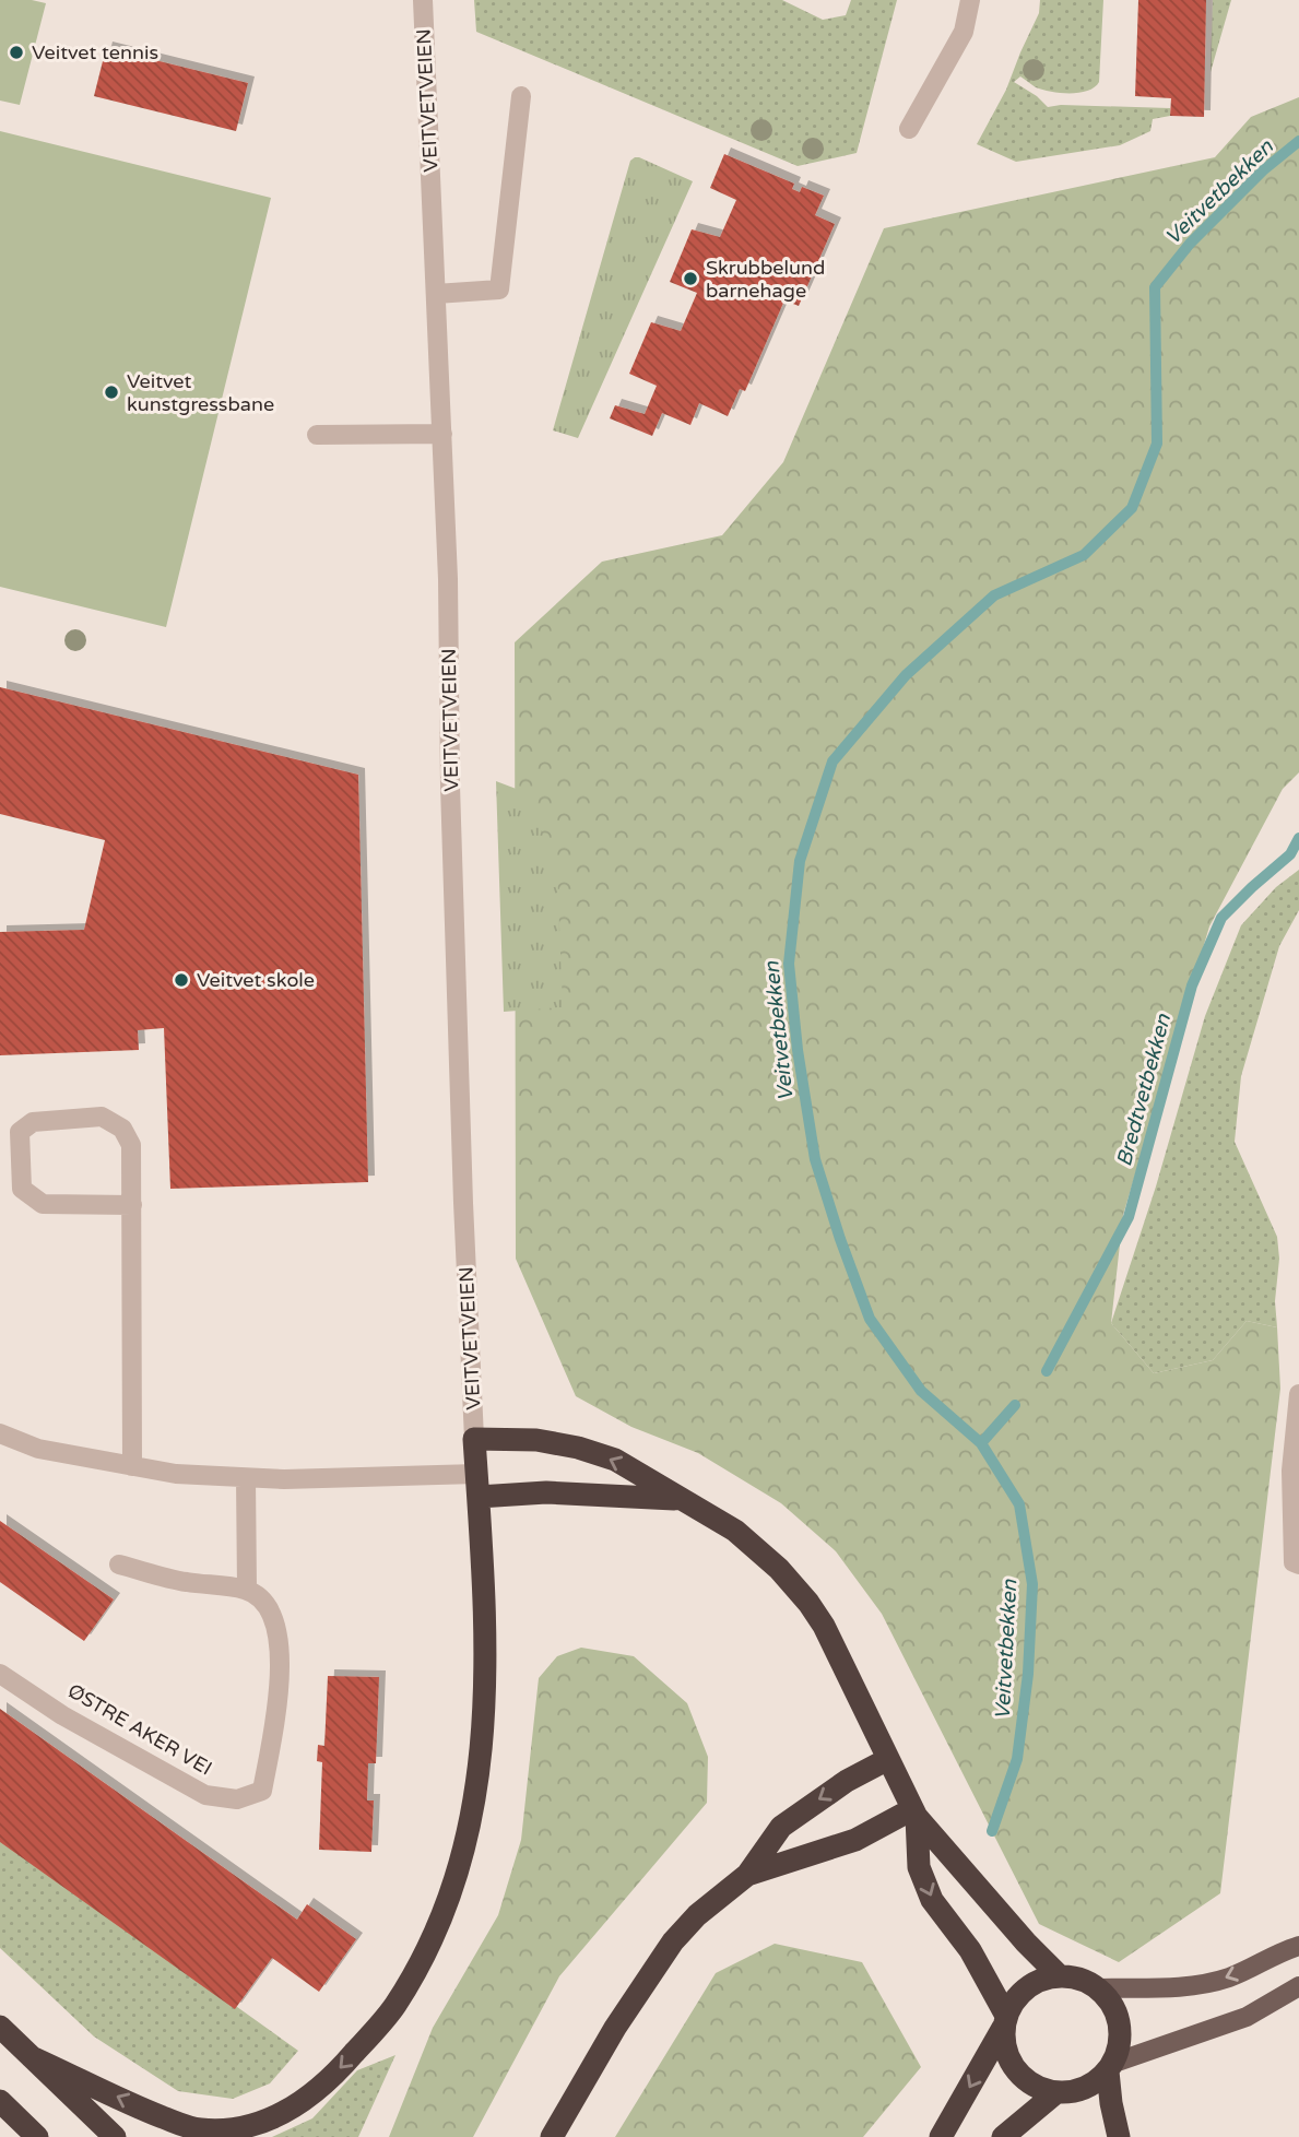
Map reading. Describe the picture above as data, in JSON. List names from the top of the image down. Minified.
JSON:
{"streets":{"street":["VEITVETVEIEN","ØSTRE AKER VEI"]},"water":["Veitvetbekken","Bredtvetbekken"],"places":["Veitvet tennis","Skrubbelund barnehage","Veitvet kunstgressbane","Veitvet skole"]}
